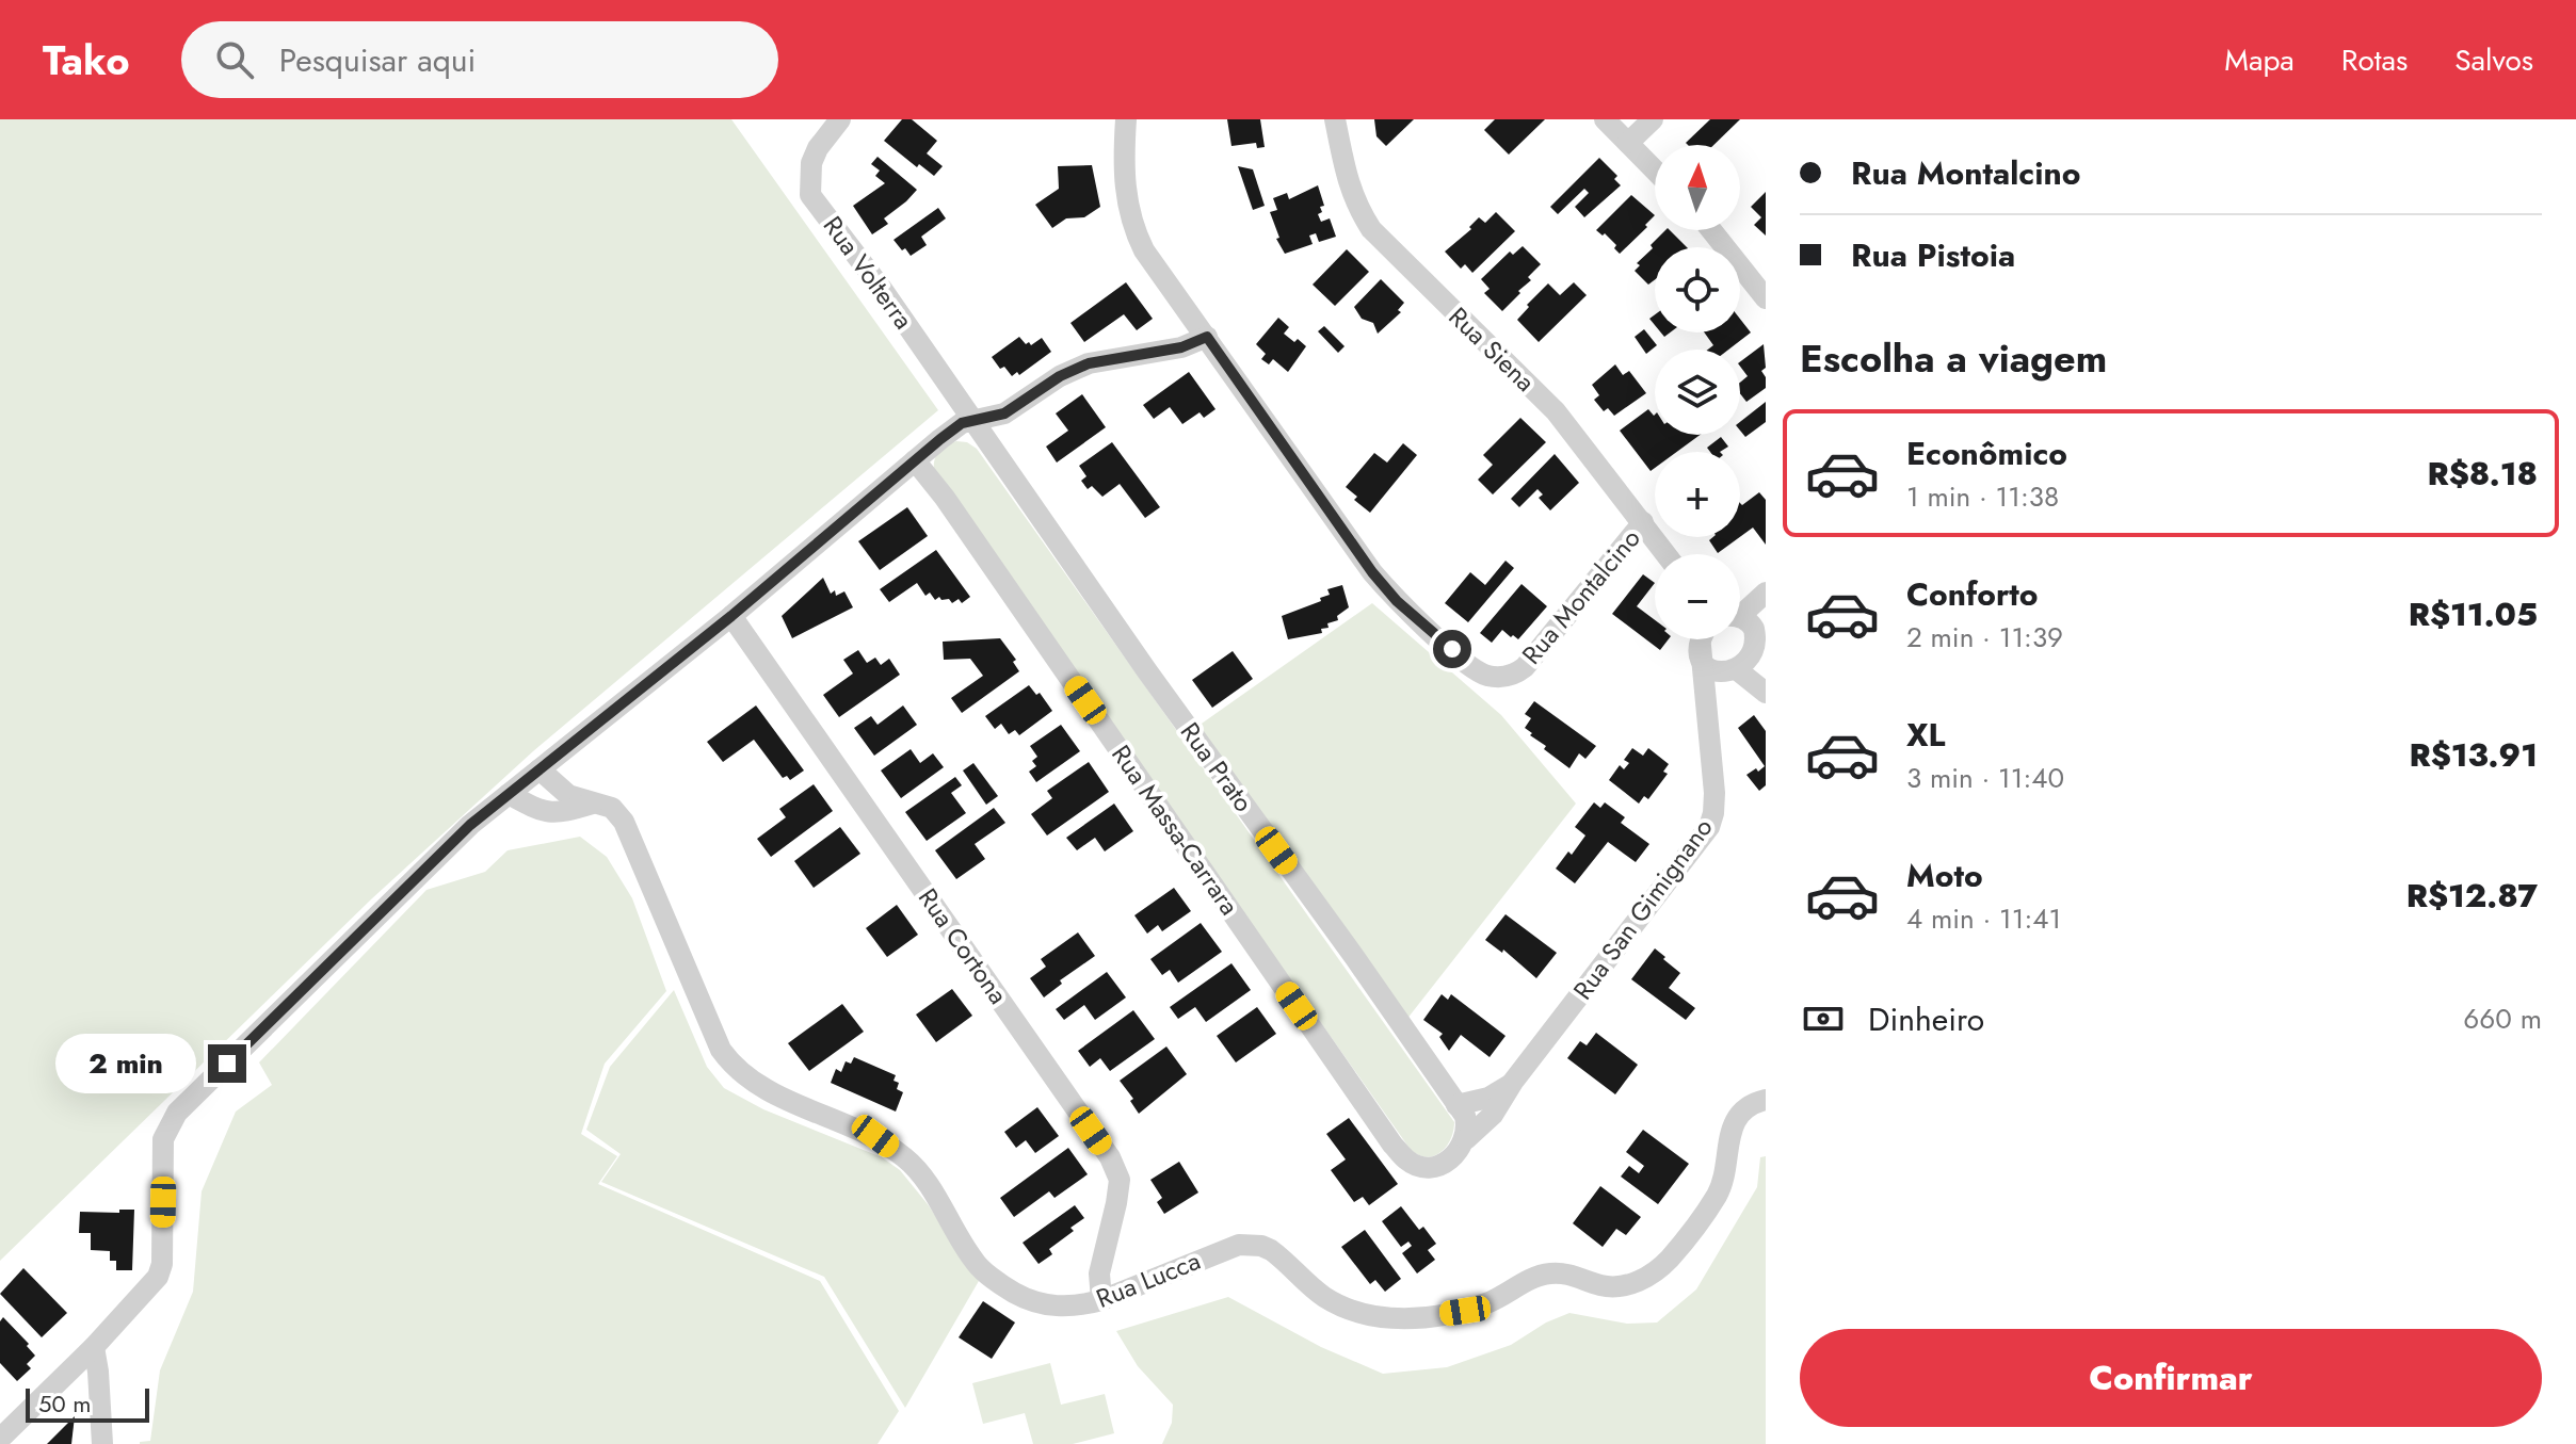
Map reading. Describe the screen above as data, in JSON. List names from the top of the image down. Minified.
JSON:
{"streets":{"street":["Rua Volterra","Rua Siena","Rua Montalcino","Rua Prato","Rua Massa-Carrara","Rua San Gimignano","Rua Cortona","Rua Lucca"]},"crossings":[["Rua Volterra","Rua Prato"],["Rua Siena","Rua Montalcino"],["Rua Prato","Rua Massa-Carrara"],["Rua Prato","Rua San Gimignano"],["Rua Massa-Carrara","Rua San Gimignano"],["Rua Cortona","Rua Lucca"]],"scale_bar":"50 m","north":"top","page":{"header":"Tako","search":"Pesquisar aqui","nav":["Mapa","Rotas","Salvos"],"banner":["Rua Montalcino","Rua Pistoia"],"map_buttons":["+","−"],"heading":"Escolha a viagem","list":[{"name":"Econômico","note":"1 min · 11:38","value":"R$8.18"},{"name":"Conforto","note":"2 min · 11:39","value":"R$11.05"},{"name":"XL","note":"3 min · 11:40","value":"R$13.91"},{"name":"Moto","note":"4 min · 11:41","value":"R$12.87"}],"pay":["Dinheiro","660 m"],"bubble":"2 min","buttons":"Confirmar","scale":"50 m"}}
